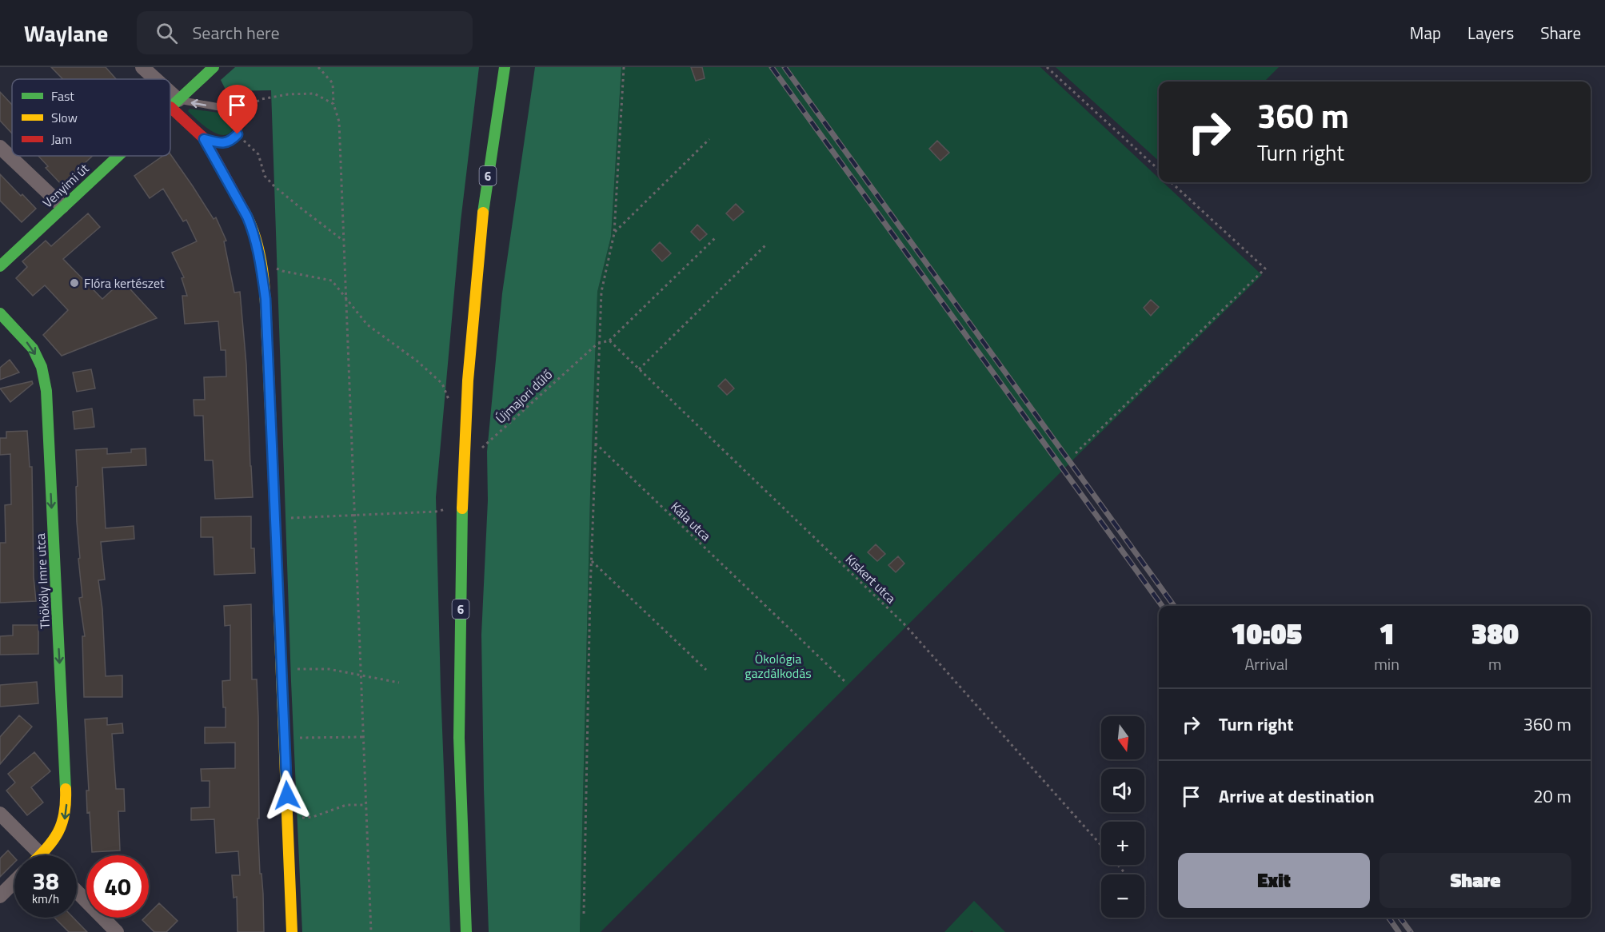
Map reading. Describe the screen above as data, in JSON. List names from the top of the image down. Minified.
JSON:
{"streets":{"street":["6","Venyimi út","Thököly Imre utca"],"path":["Újmajori dűlő","Kála utca","Kiskert utca"]},"crossings":[["6","Újmajori dűlő"]],"one_way":["Thököly Imre utca"],"parks":["Ökológia gazdálkodás"],"places":["Flóra kertészet"],"legend":["Fast","Slow","Jam"],"north":"bottom","page":{"header":"Waylane","search":"Search here","nav":["Map","Layers","Share"],"turn":["360 m","Turn right"],"eta":["10:05","Arrival","1","min","380","m"],"list":[{"name":"Turn right","value":"360 m"},{"name":"Arrive at destination","value":"20 m"}],"map_buttons":["+","−"],"buttons":["Exit","Share"],"speed":"38 km/h","limit":"40"}}
